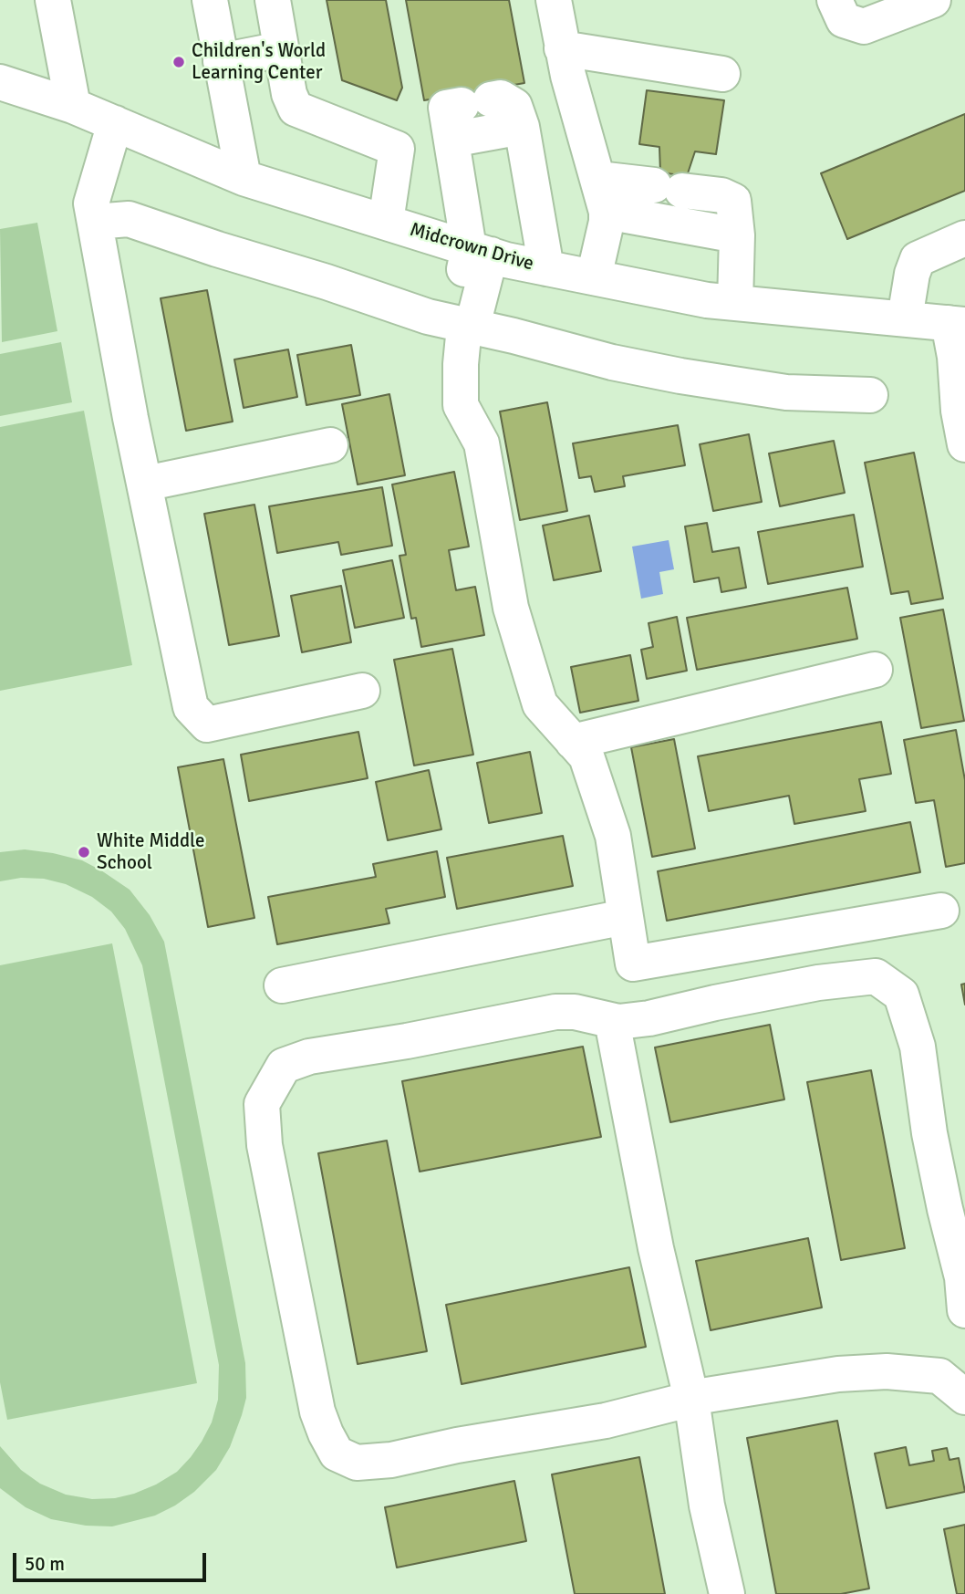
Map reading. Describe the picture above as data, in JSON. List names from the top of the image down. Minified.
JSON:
{"streets":{"street":["Midcrown Drive"]},"places":["Children's World Learning Center","White Middle School"],"scale_bar":"50 m"}
